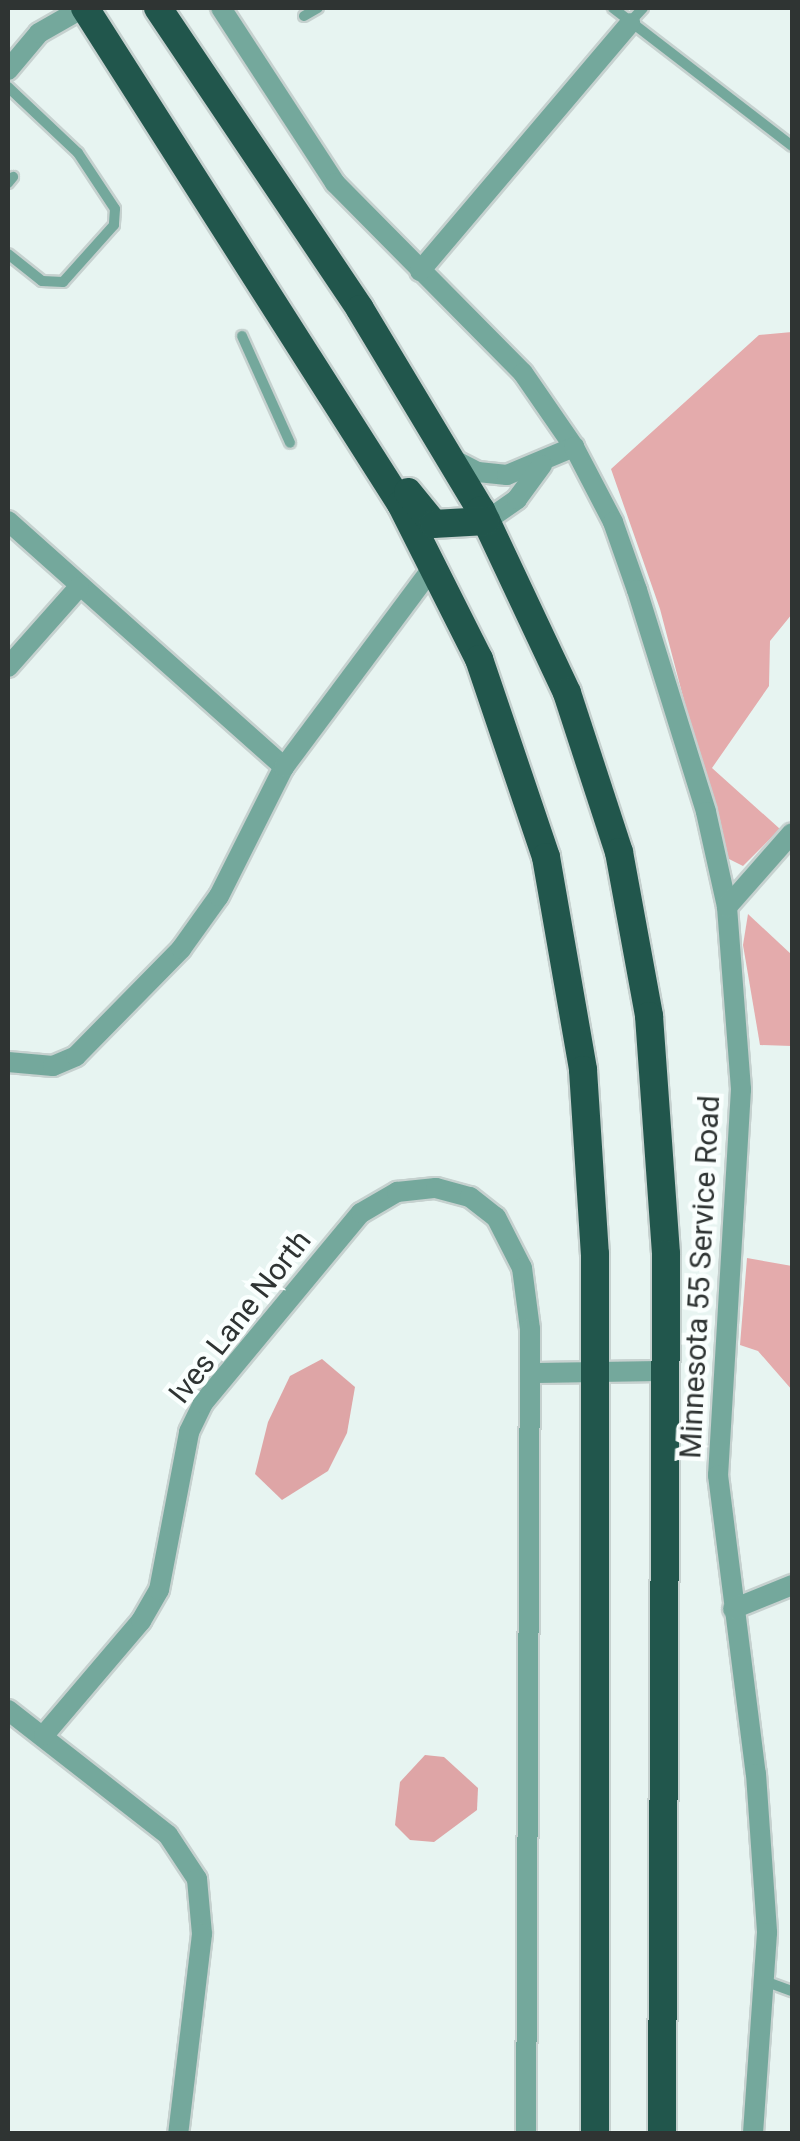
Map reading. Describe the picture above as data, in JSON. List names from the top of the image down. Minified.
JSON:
{"streets":{"street":["Minnesota 55 Service Road","Ives Lane North"]}}
